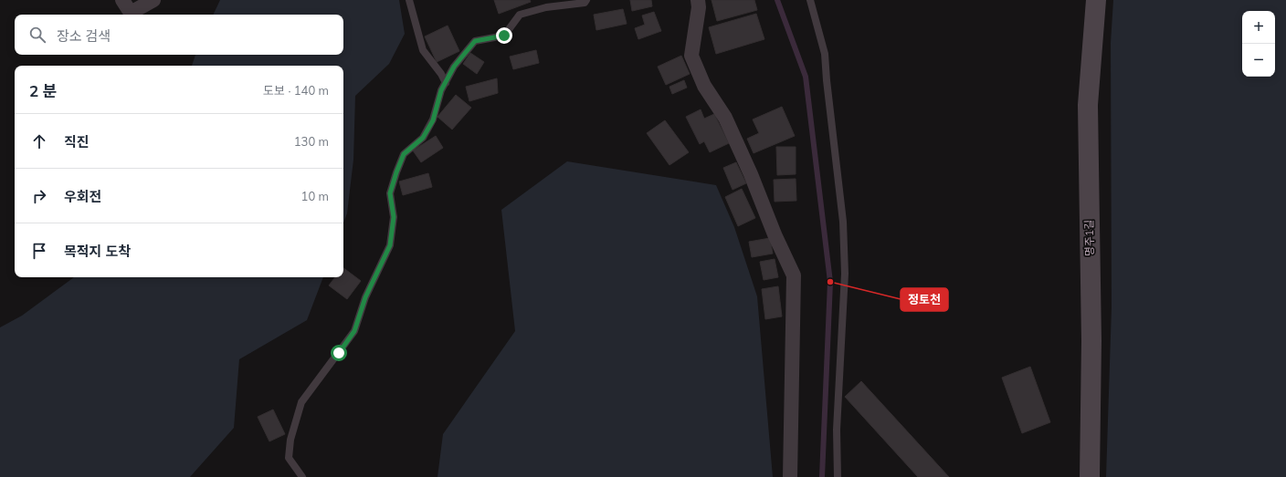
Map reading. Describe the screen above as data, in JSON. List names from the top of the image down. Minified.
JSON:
{"streets":{"street":["명주1길"]},"places":["정토천"],"page":{"map_buttons":["+","−"],"search":"장소 검색","heading":["2 분","도보 · 140 m"],"list":[["직진","130 m"],["우회전","10 m"],"목적지 도착"]}}
